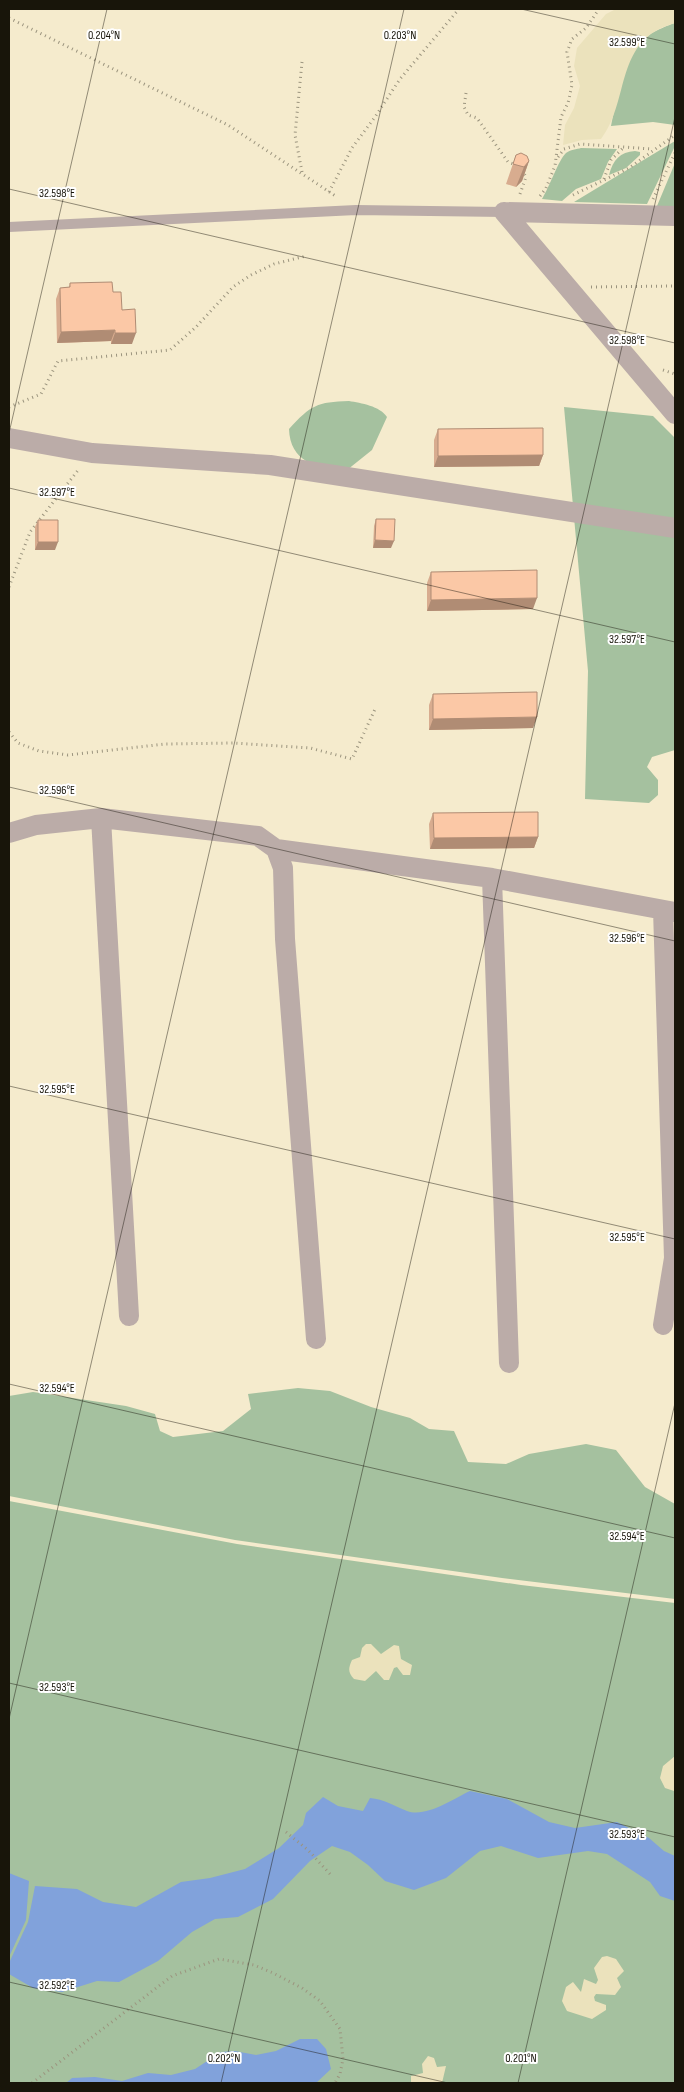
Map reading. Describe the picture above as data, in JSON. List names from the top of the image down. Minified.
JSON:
{"coordinates":["0.204°N","0.203°N","32.599°E","32.598°E","32.597°E","32.596°E","32.595°E","32.594°E","32.593°E","32.592°E","0.202°N","0.201°N"]}
